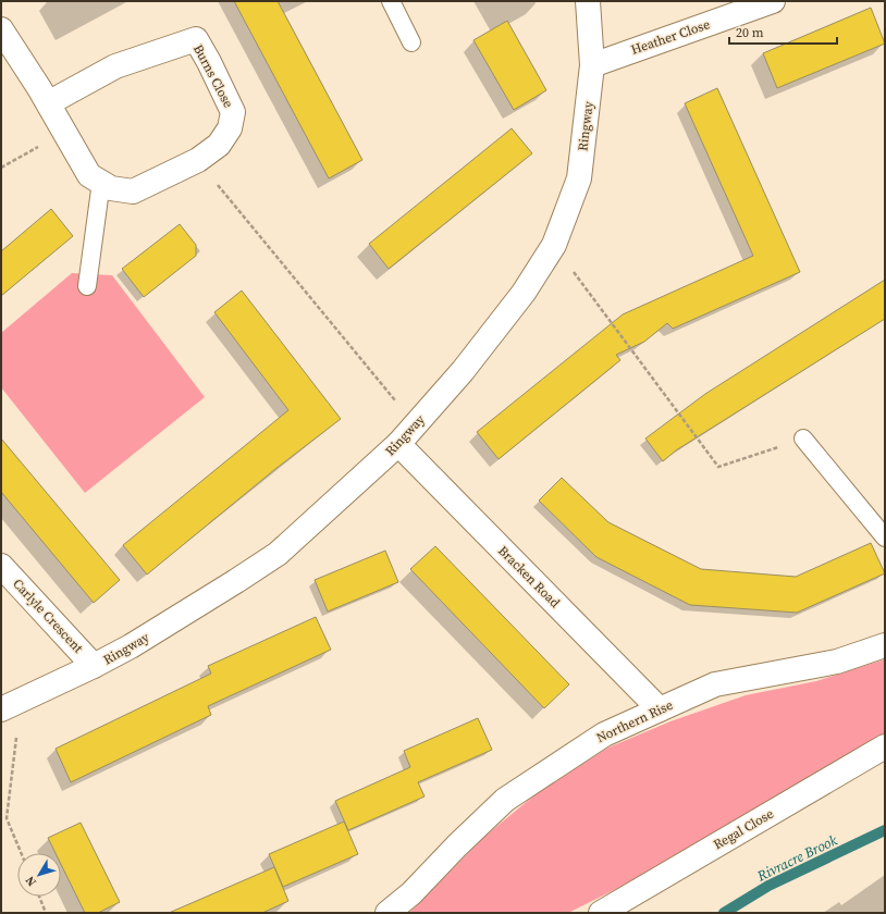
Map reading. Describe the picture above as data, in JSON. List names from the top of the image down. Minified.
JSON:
{"streets":{"street":["Heather Close","Burns Close","Ringway","Bracken Road","Carlyle Crescent","Northern Rise","Regal Close"]},"crossings":[["Heather Close","Ringway"],["Ringway","Bracken Road"],["Ringway","Carlyle Crescent"],["Bracken Road","Northern Rise"]],"water":["Rivracre Brook"],"scale_bar":"20 m","north":"bottom left"}
